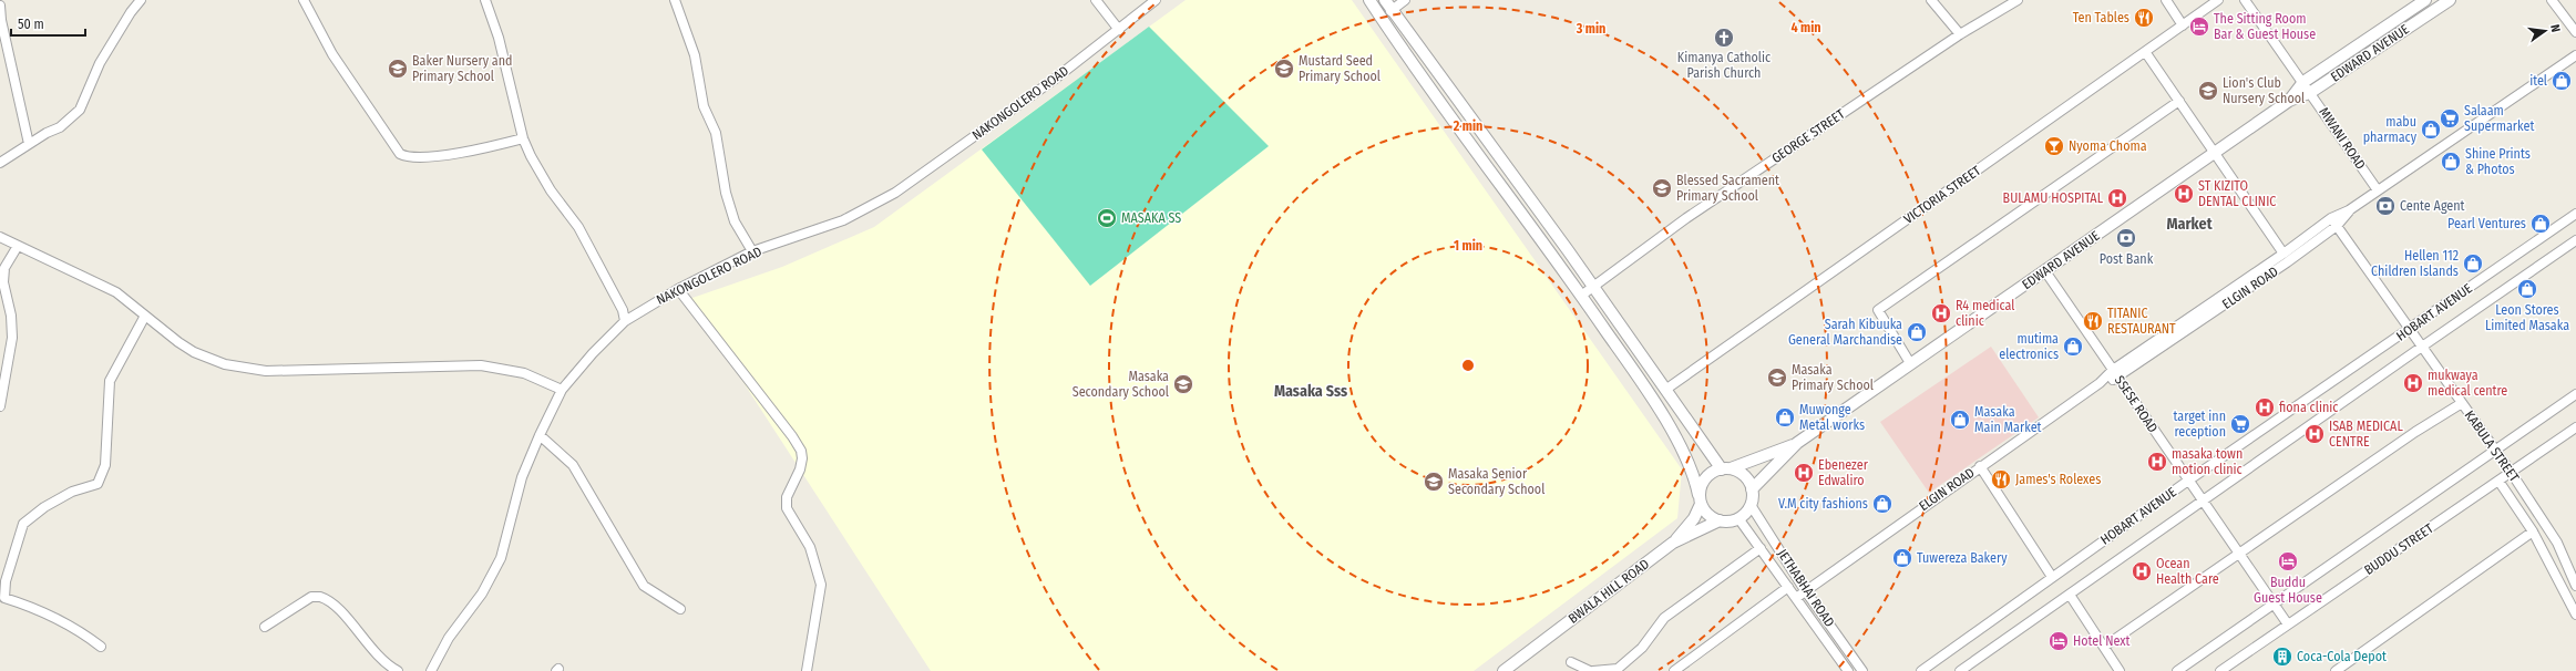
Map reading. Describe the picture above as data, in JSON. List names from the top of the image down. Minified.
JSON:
{"streets":{"street":["EDWARD AVENUE","NAKONGOLERO ROAD","GEORGE STREET","MWANI ROAD","VICTORIA STREET","ELGIN ROAD","HOBART AVENUE","SSESE ROAD","KABULA STREET","BUDDU STREET","JETHABHAI ROAD","BWALA HILL ROAD"]},"crossings":[["EDWARD AVENUE","MWANI ROAD"],["EDWARD AVENUE","SSESE ROAD"],["EDWARD AVENUE","JETHABHAI ROAD"],["EDWARD AVENUE","BWALA HILL ROAD"],["MWANI ROAD","ELGIN ROAD"],["ELGIN ROAD","SSESE ROAD"],["ELGIN ROAD","KABULA STREET"],["ELGIN ROAD","JETHABHAI ROAD"],["HOBART AVENUE","SSESE ROAD"],["HOBART AVENUE","KABULA STREET"],["SSESE ROAD","BUDDU STREET"],["KABULA STREET","BUDDU STREET"],["JETHABHAI ROAD","BWALA HILL ROAD"]],"districts":["Market","Masaka Sss"],"places":{"restaurant":["Ten Tables","TITANIC RESTAURANT","James's Rolexes"],"hotel":["The Sitting Room Bar & Guest House","Buddu Guest House","Hotel Next"],"church":["Kimanya Catholic Parish Church"],"school or university":["Baker Nursery and Primary School","Mustard Seed Primary School","Lion's Club Nursery School","Blessed Sacrament Primary School","Masaka Primary School","Masaka Secondary School","Masaka Senior Secondary School"],"shop":["itel","mabu pharmacy","Shine Prints & Photos","Pearl Ventures","Hellen 112 Children Islands","Leon Stores Limited Masaka","Sarah Kibuuka General Marchandise","mutima electronics","Muwonge Metal works","Masaka Main Market","V.M city fashions","Tuwereza Bakery"],"supermarket":["Salaam Supermarket","target inn reception"],"bar":["Nyoma Choma"],"hospital":["ST KIZITO DENTAL CLINIC","BULAMU HOSPITAL","R4 medical clinic","mukwaya medical centre","fiona clinic","ISAB MEDICAL CENTRE","masaka town motion clinic","Ebenezer Edwaliro","Ocean Health Care"],"bank":["Cente Agent","Post Bank"],"sports":["MASAKA SS"],"building":["Coca-Cola Depot"]},"scale_bar":"50 m","north":"right","rings":["4 min","3 min","2 min","1 min"]}
